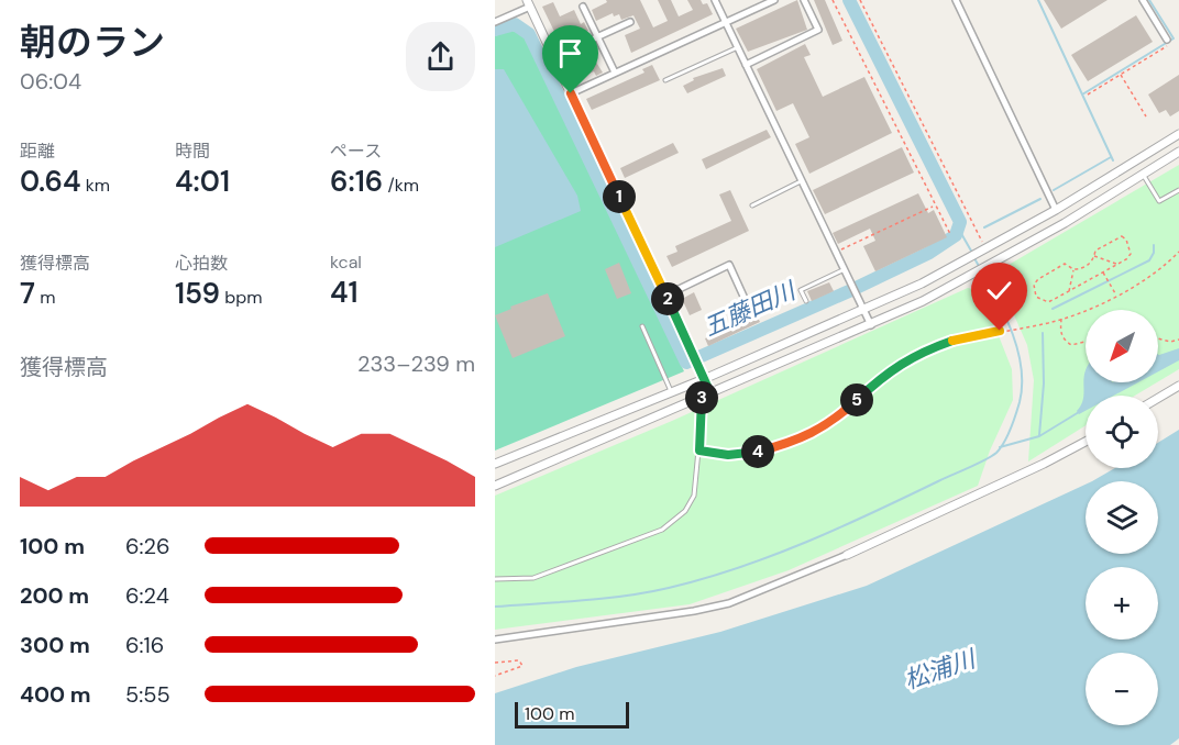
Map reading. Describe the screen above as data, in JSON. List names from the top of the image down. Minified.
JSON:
{"water":["五藤田川","松浦川"],"scale_bar":"100 m","north":"bottom left","page":{"heading":["朝のラン","06:04"],"stats":[["距離","0.64 km"],["時間","4:01"],["ペース","6:16 /km"],["獲得標高","7 m"],["心拍数","159 bpm"],["kcal","41"]],"pins":["1","2","3","5","4"],"map_buttons":["+","−"],"chart":["獲得標高","233–239 m"],"list":[{"name":"100 m","note":"6:26"},{"name":"200 m","note":"6:24"},{"name":"300 m","note":"6:16"},{"name":"400 m","note":"5:55"}],"scale":"100 m"}}
